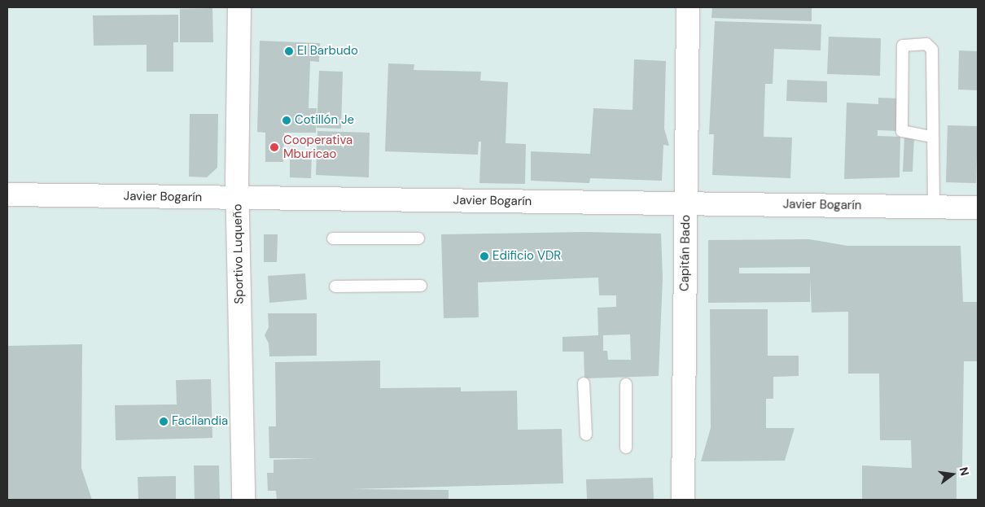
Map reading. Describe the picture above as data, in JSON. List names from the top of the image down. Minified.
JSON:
{"streets":{"street":["Javier Bogarín","Capitán Bado","Sportivo Luqueño"]},"crossings":[["Javier Bogarín","Capitán Bado"],["Javier Bogarín","Sportivo Luqueño"]],"places":["El Barbudo","Cotillón Je","Cooperativa Mburicao","Edificio VDR","Facilandia"],"north":"right"}
